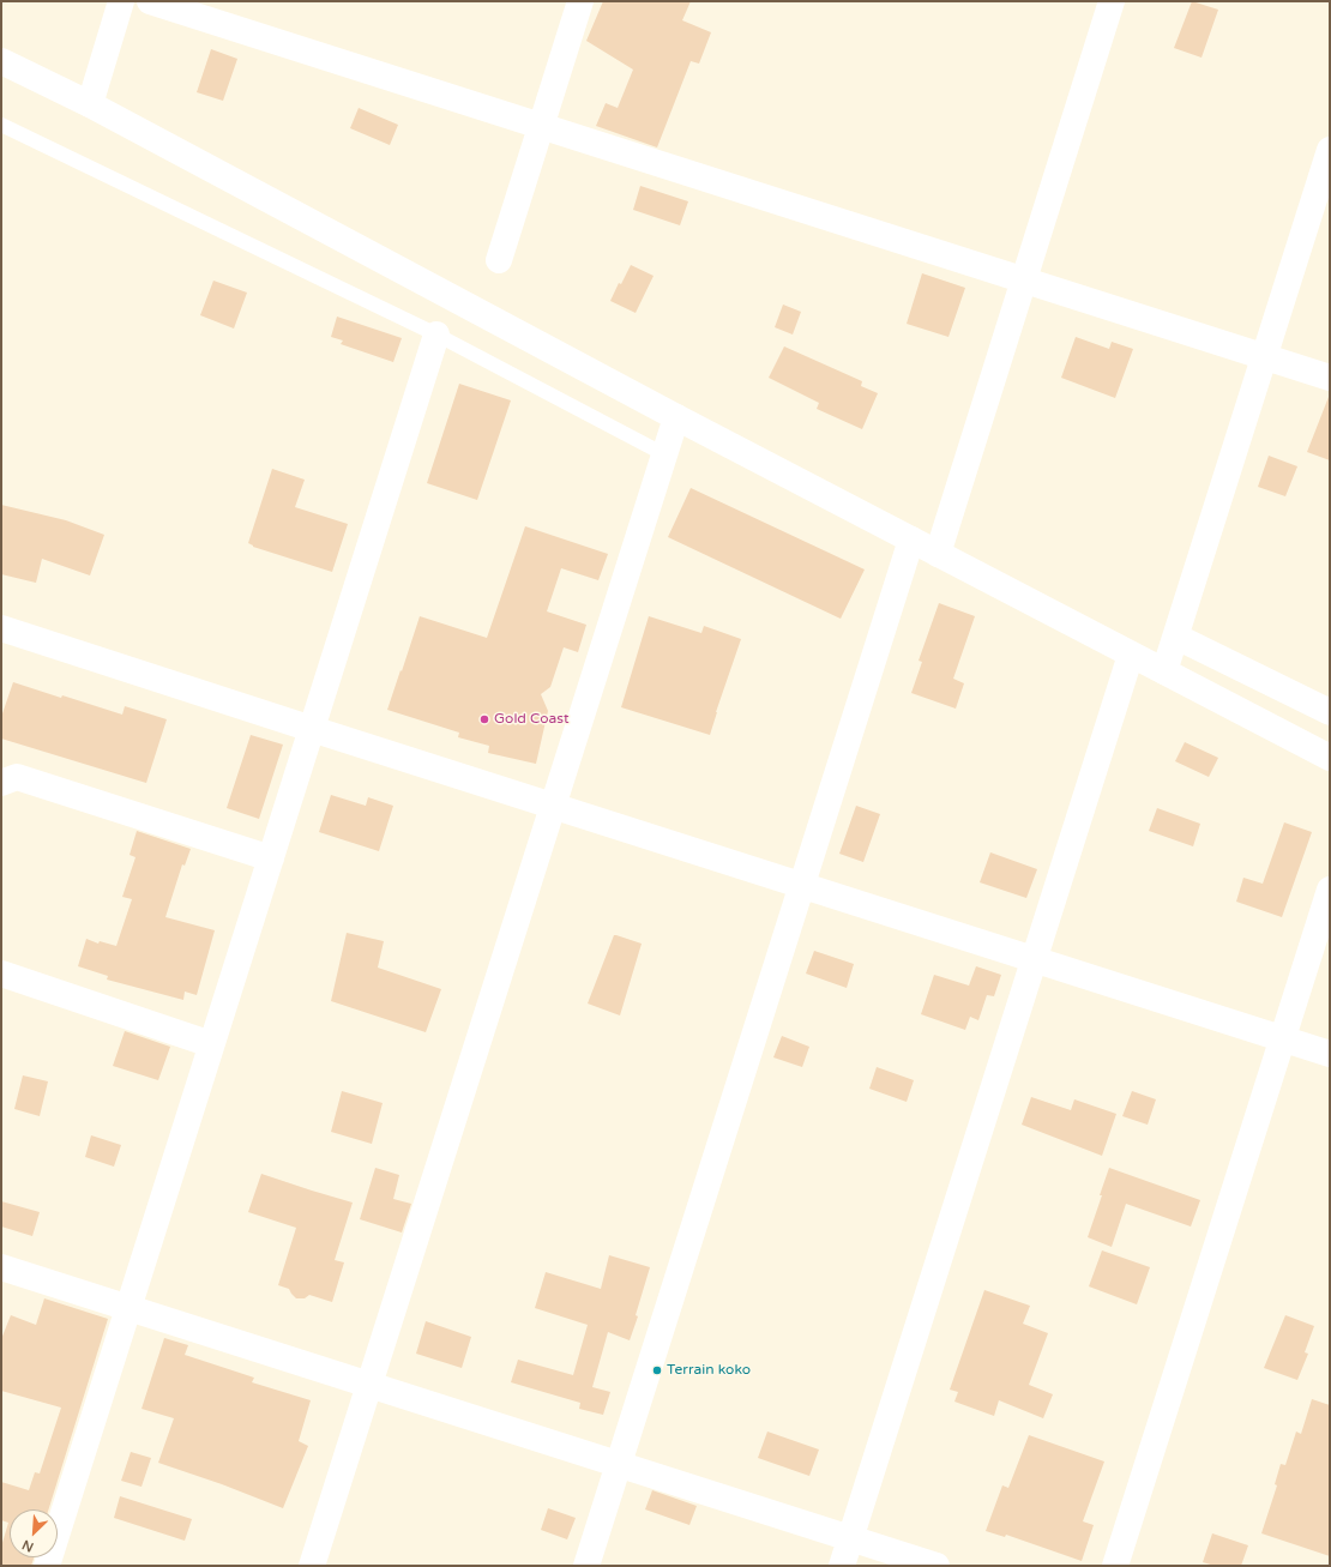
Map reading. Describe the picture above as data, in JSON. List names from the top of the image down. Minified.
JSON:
{"places":["Gold Coast","Terrain koko"],"north":"bottom left"}
